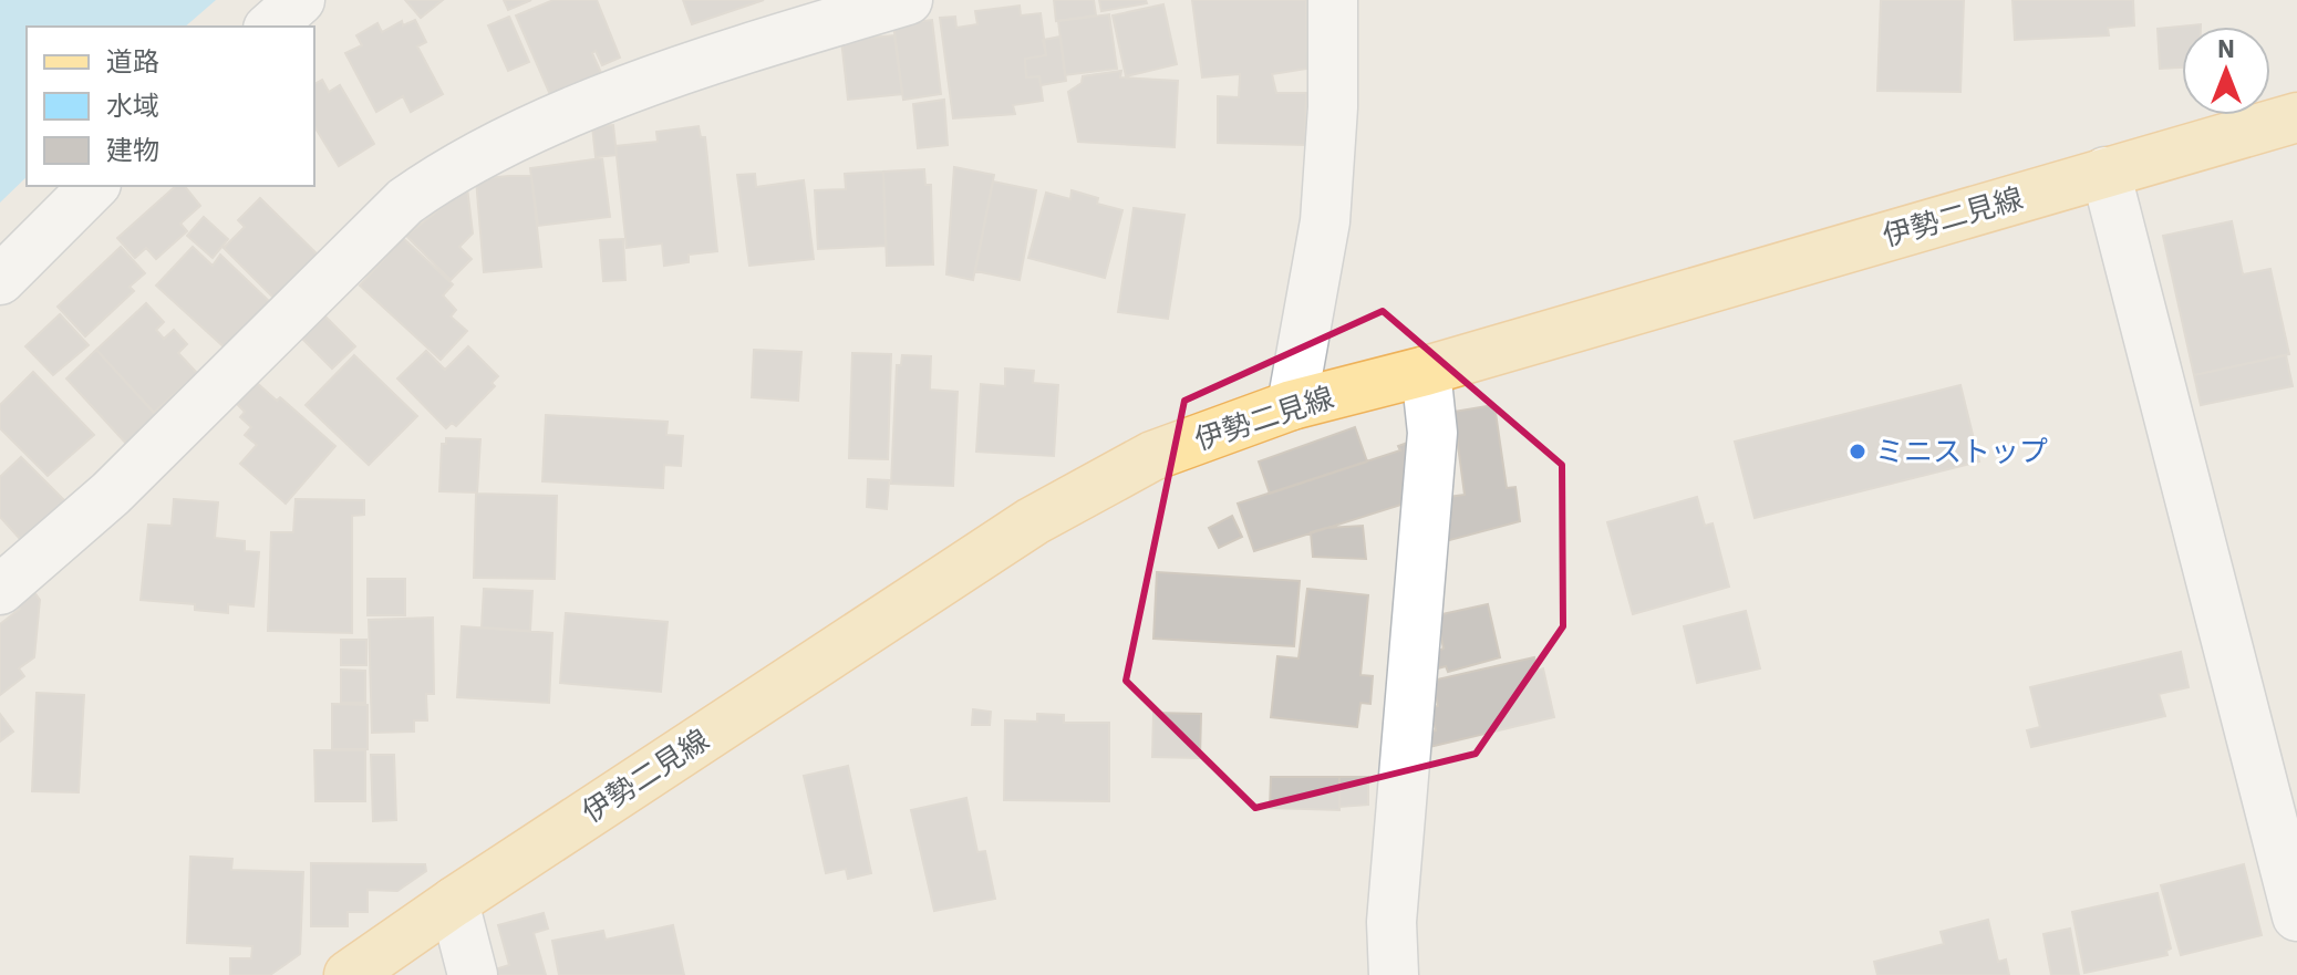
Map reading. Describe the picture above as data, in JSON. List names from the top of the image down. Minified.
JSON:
{"streets":{"main road":["伊勢二見線"]},"places":["ミニストップ"],"legend":["道路","水域","建物"],"north":"top"}
